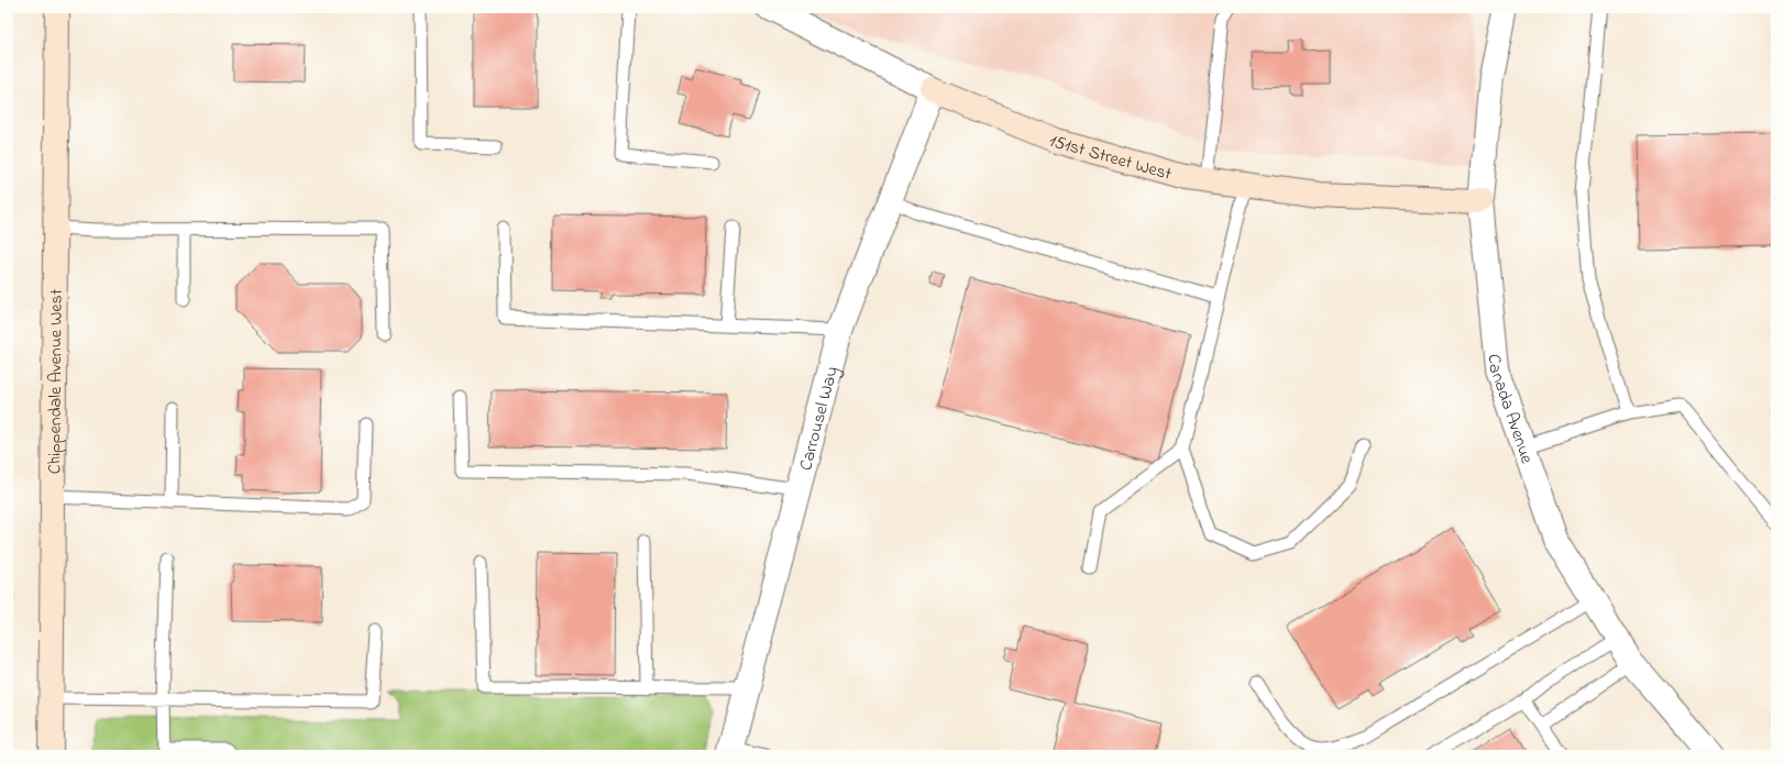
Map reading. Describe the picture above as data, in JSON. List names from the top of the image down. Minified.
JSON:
{"streets":{"street":["151st Street West","Chippendale Avenue West","Canada Avenue","Carrousel Way"]},"crossings":[["151st Street West","Canada Avenue"],["151st Street West","Carrousel Way"]]}
